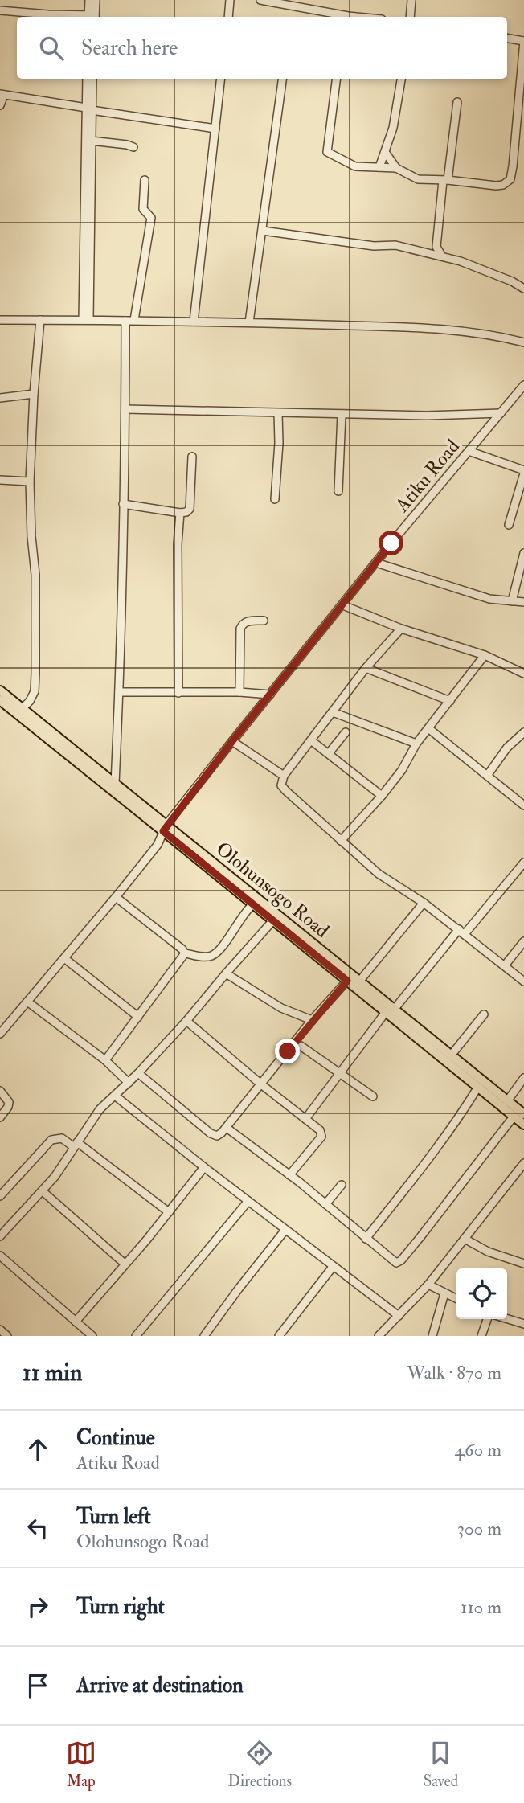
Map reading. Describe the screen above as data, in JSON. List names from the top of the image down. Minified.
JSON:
{"streets":{"main road":["Olohunsogo Road"],"street":["Atiku Road"]},"crossings":[["Atiku Road","Olohunsogo Road"]],"page":{"search":"Search here","heading":["11 min","Walk · 870 m"],"list":[["Continue","Atiku Road","460 m"],["Turn left","Olohunsogo Road","300 m"],["Turn right","110 m"],"Arrive at destination"],"nav":["Map","Directions","Saved"]}}
